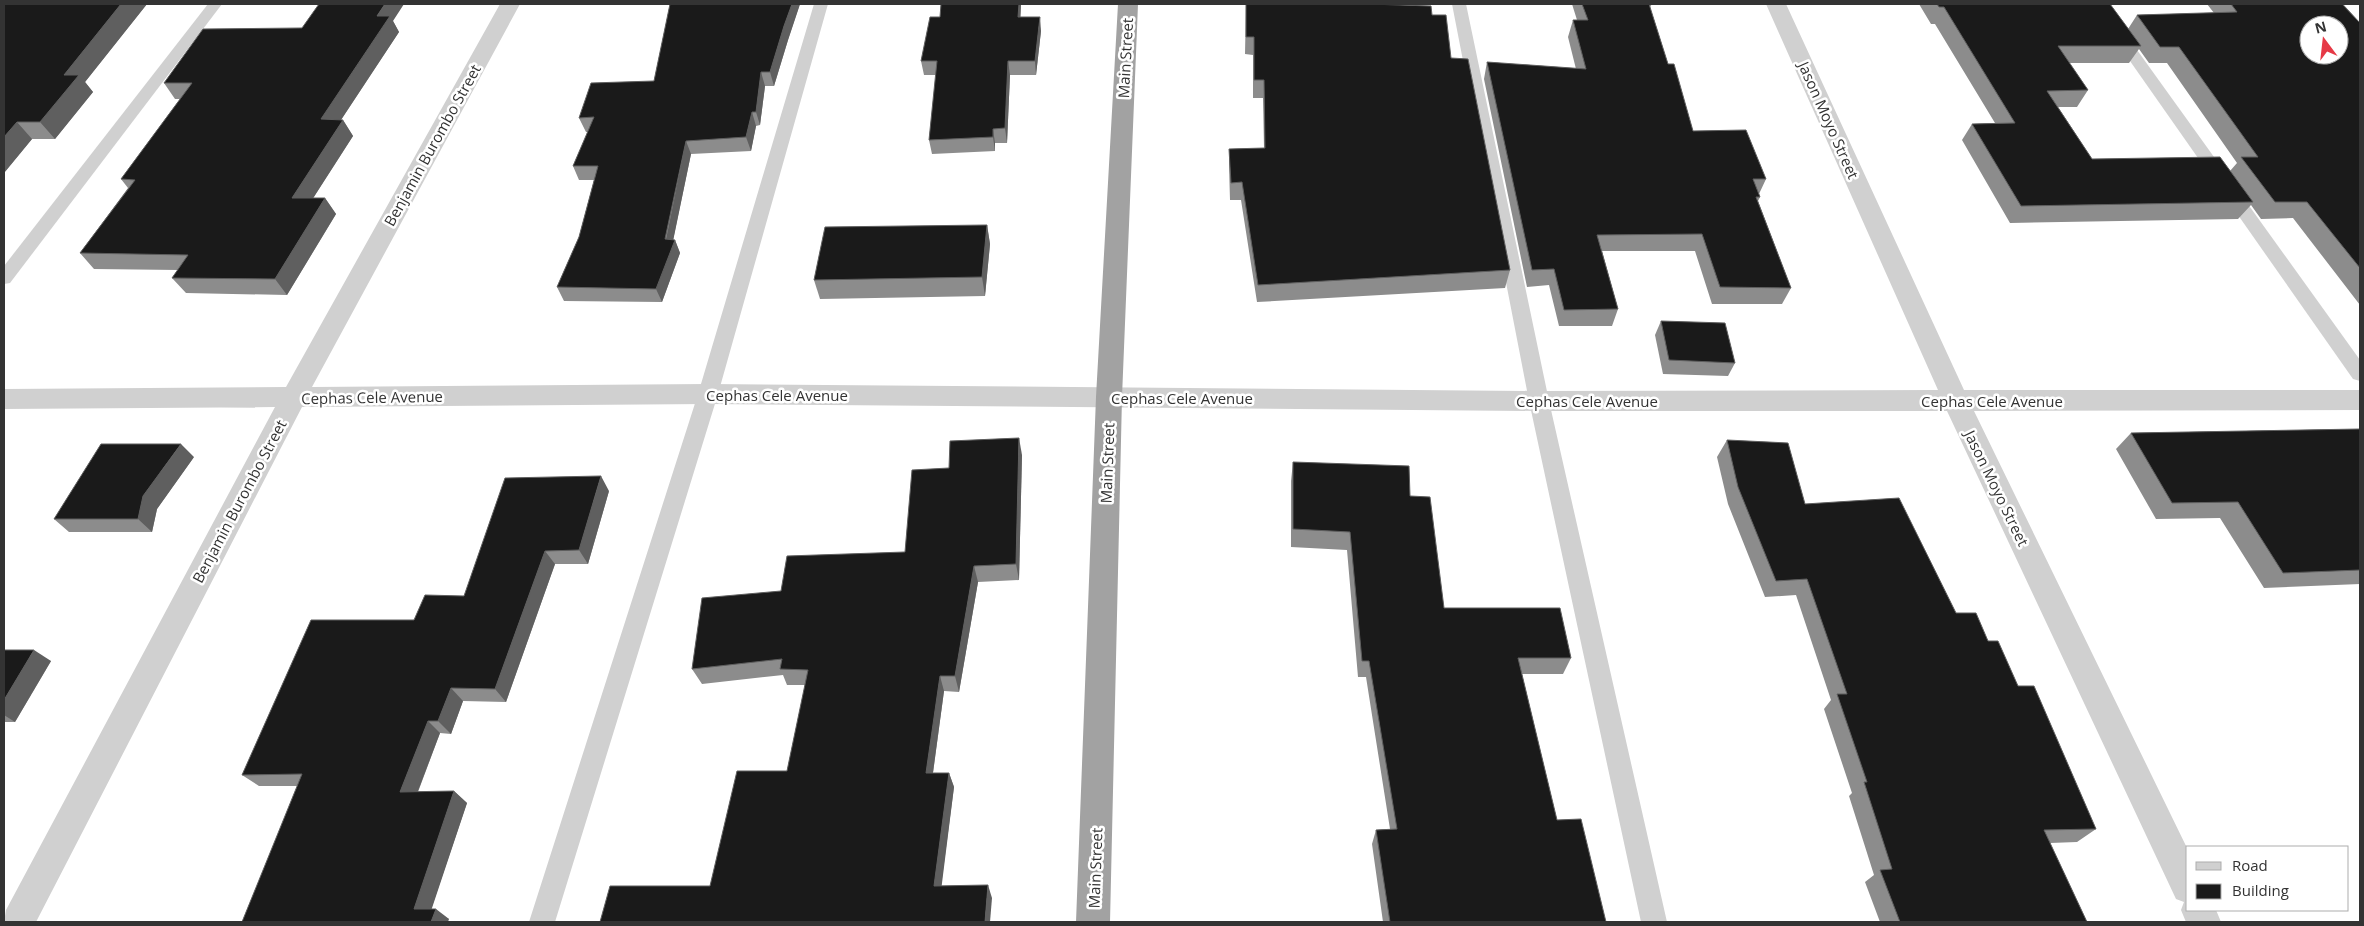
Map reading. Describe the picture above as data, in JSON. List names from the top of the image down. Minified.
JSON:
{"streets":{"highway":["Main Street"],"street":["Jason Moyo Street","Benjamin Burombo Street","Cephas Cele Avenue"]},"crossings":[["Main Street","Cephas Cele Avenue"],["Jason Moyo Street","Cephas Cele Avenue"],["Benjamin Burombo Street","Cephas Cele Avenue"]],"legend":["Road","Building"],"north":"top"}
